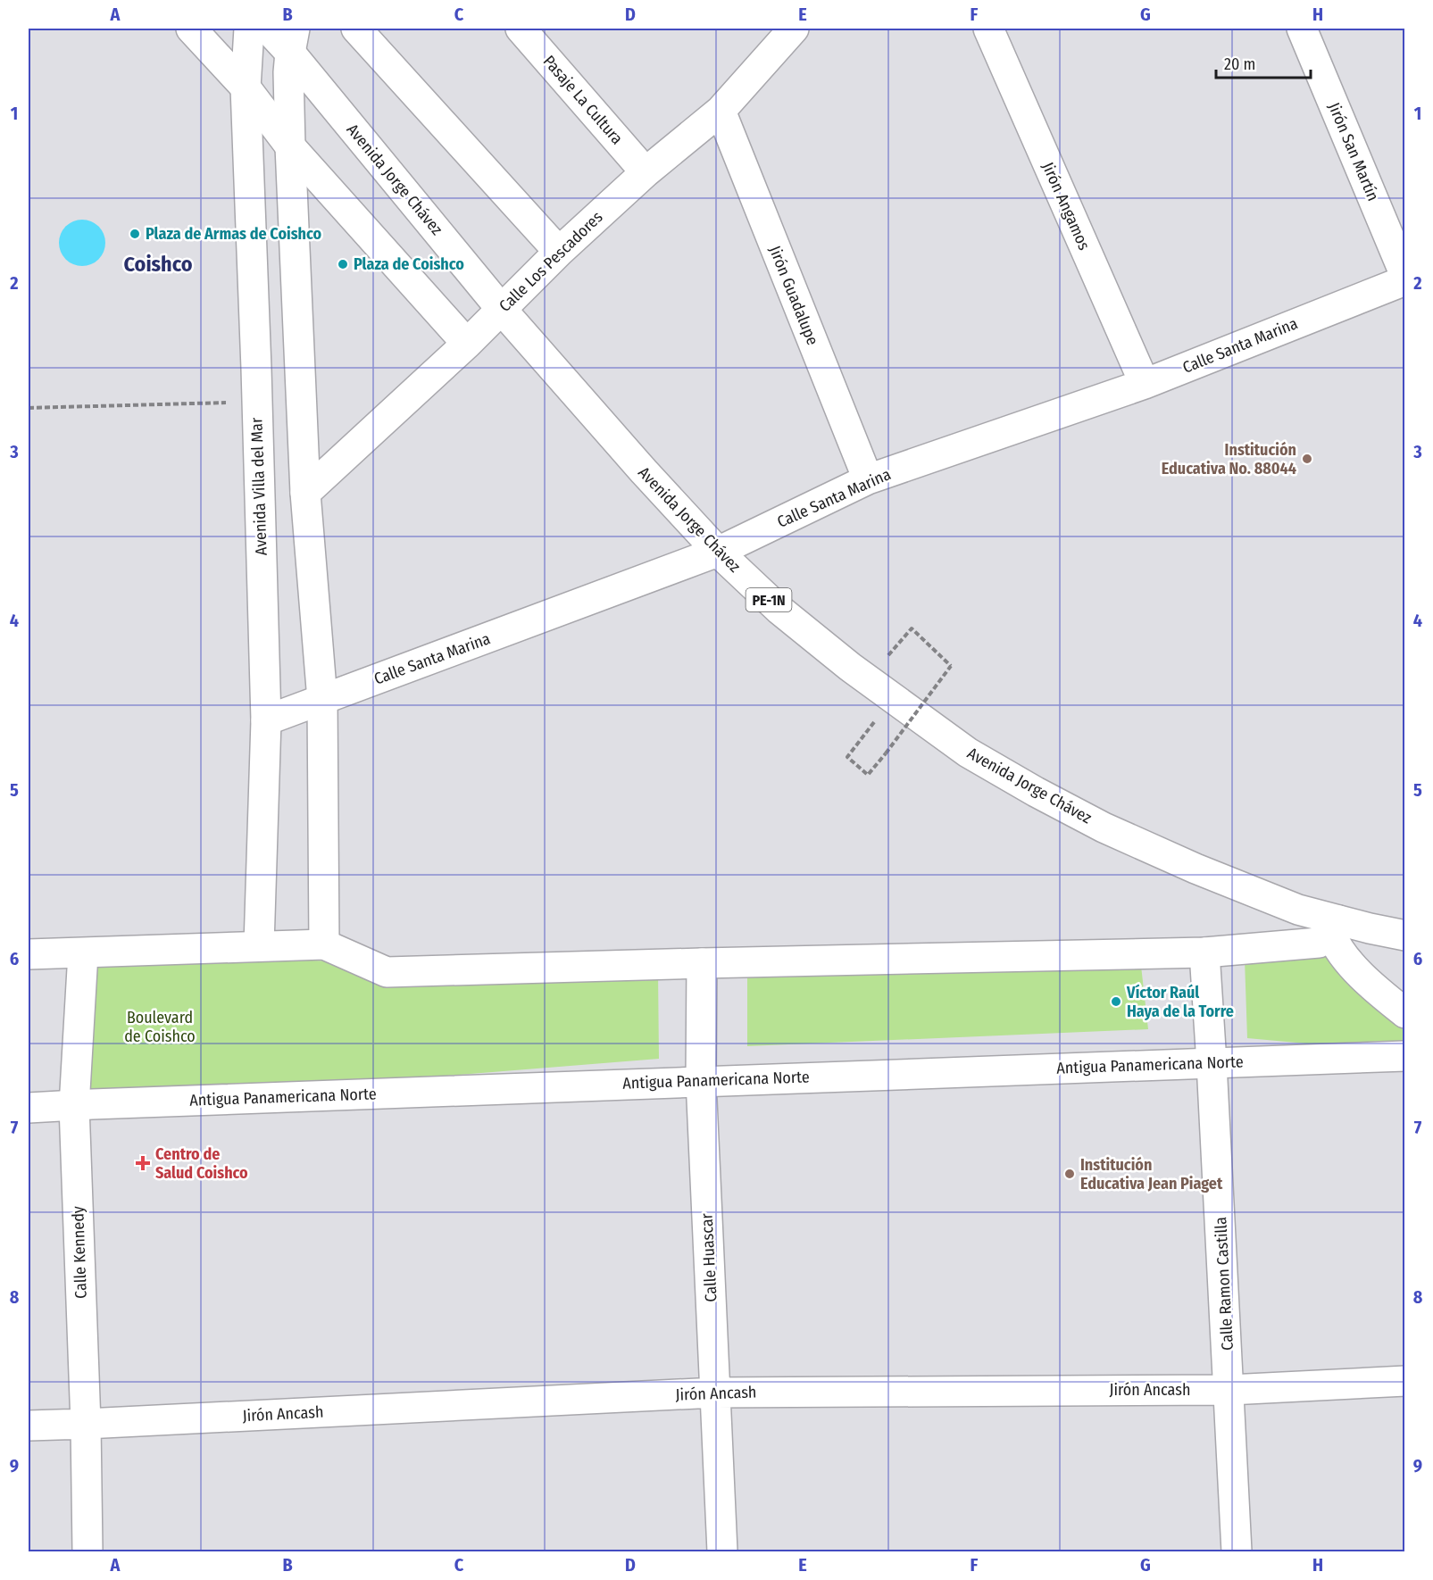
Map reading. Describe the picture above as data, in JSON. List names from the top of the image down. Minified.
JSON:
{"streets":{"main road":["Pasaje La Cultura","Jirón San Martín","Avenida Jorge Chávez","Jirón Angamos","Calle Los Pescadores","Jirón Guadalupe","Calle Santa Marina","Avenida Villa del Mar","PE-1N","Antigua Panamericana Norte","Calle Kennedy","Calle Huascar","Calle Ramon Castilla","Jirón Ancash"]},"crossings":[["Pasaje La Cultura","Calle Los Pescadores"],["Avenida Jorge Chávez","Calle Los Pescadores"],["Avenida Jorge Chávez","Calle Santa Marina"],["Jirón Angamos","Calle Santa Marina"],["Calle Los Pescadores","Jirón Guadalupe"],["Jirón Guadalupe","Calle Santa Marina"],["Calle Santa Marina","Avenida Villa del Mar"],["Antigua Panamericana Norte","Calle Kennedy"],["Antigua Panamericana Norte","Calle Huascar"],["Antigua Panamericana Norte","Calle Ramon Castilla"],["Calle Kennedy","Jirón Ancash"],["Calle Huascar","Jirón Ancash"],["Calle Ramon Castilla","Jirón Ancash"]],"districts":["Coishco"],"parks":["Boulevard de Coishco"],"places":{"other":["Plaza de Armas de Coishco","Plaza de Coishco","Institución Educativa No. 88044","Víctor Raúl Haya de la Torre","Institución Educativa Jean Piaget"],"health":["Centro de Salud Coishco"]},"scale_bar":"20 m","grid":{"columns":["A","B","C","D","E","F","G","H"],"rows":["1","2","3","4","5","6","7","8","9"]}}
